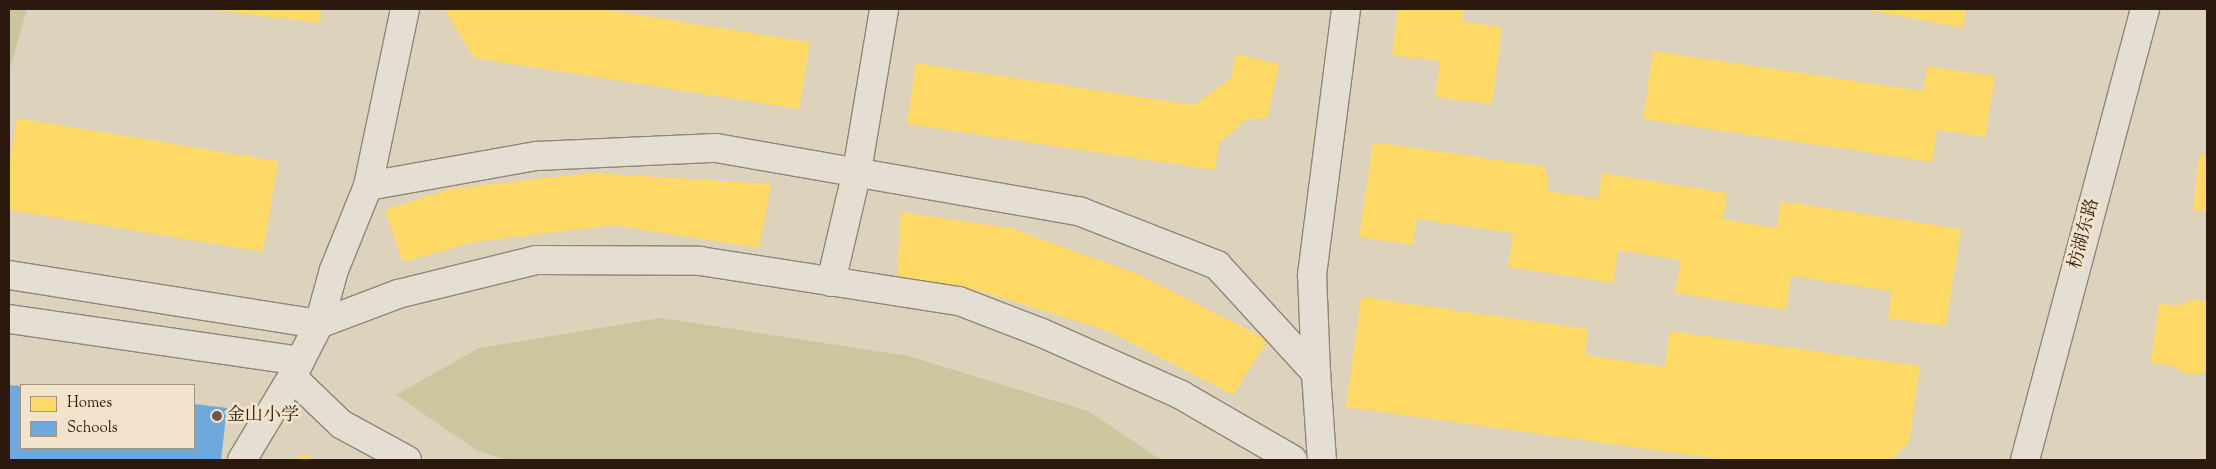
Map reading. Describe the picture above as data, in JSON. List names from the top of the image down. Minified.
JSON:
{"streets":{"street":["枋湖东路"]},"places":["金山小学"],"legend":["Homes","Schools"]}
